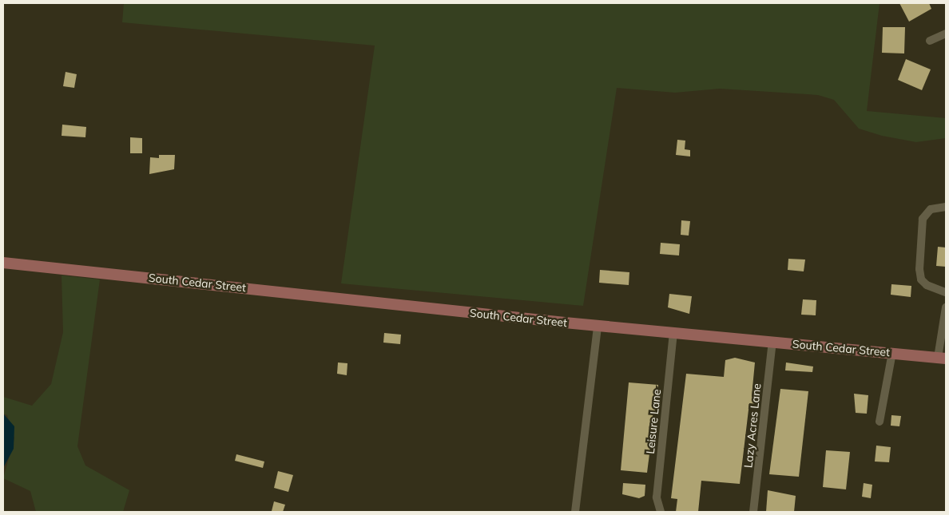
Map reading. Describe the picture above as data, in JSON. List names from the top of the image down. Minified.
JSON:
{"streets":{"main road":["South Cedar Street"],"street":["Leisure Lane","Lazy Acres Lane"]},"crossings":[["South Cedar Street","Leisure Lane"],["South Cedar Street","Lazy Acres Lane"]]}
